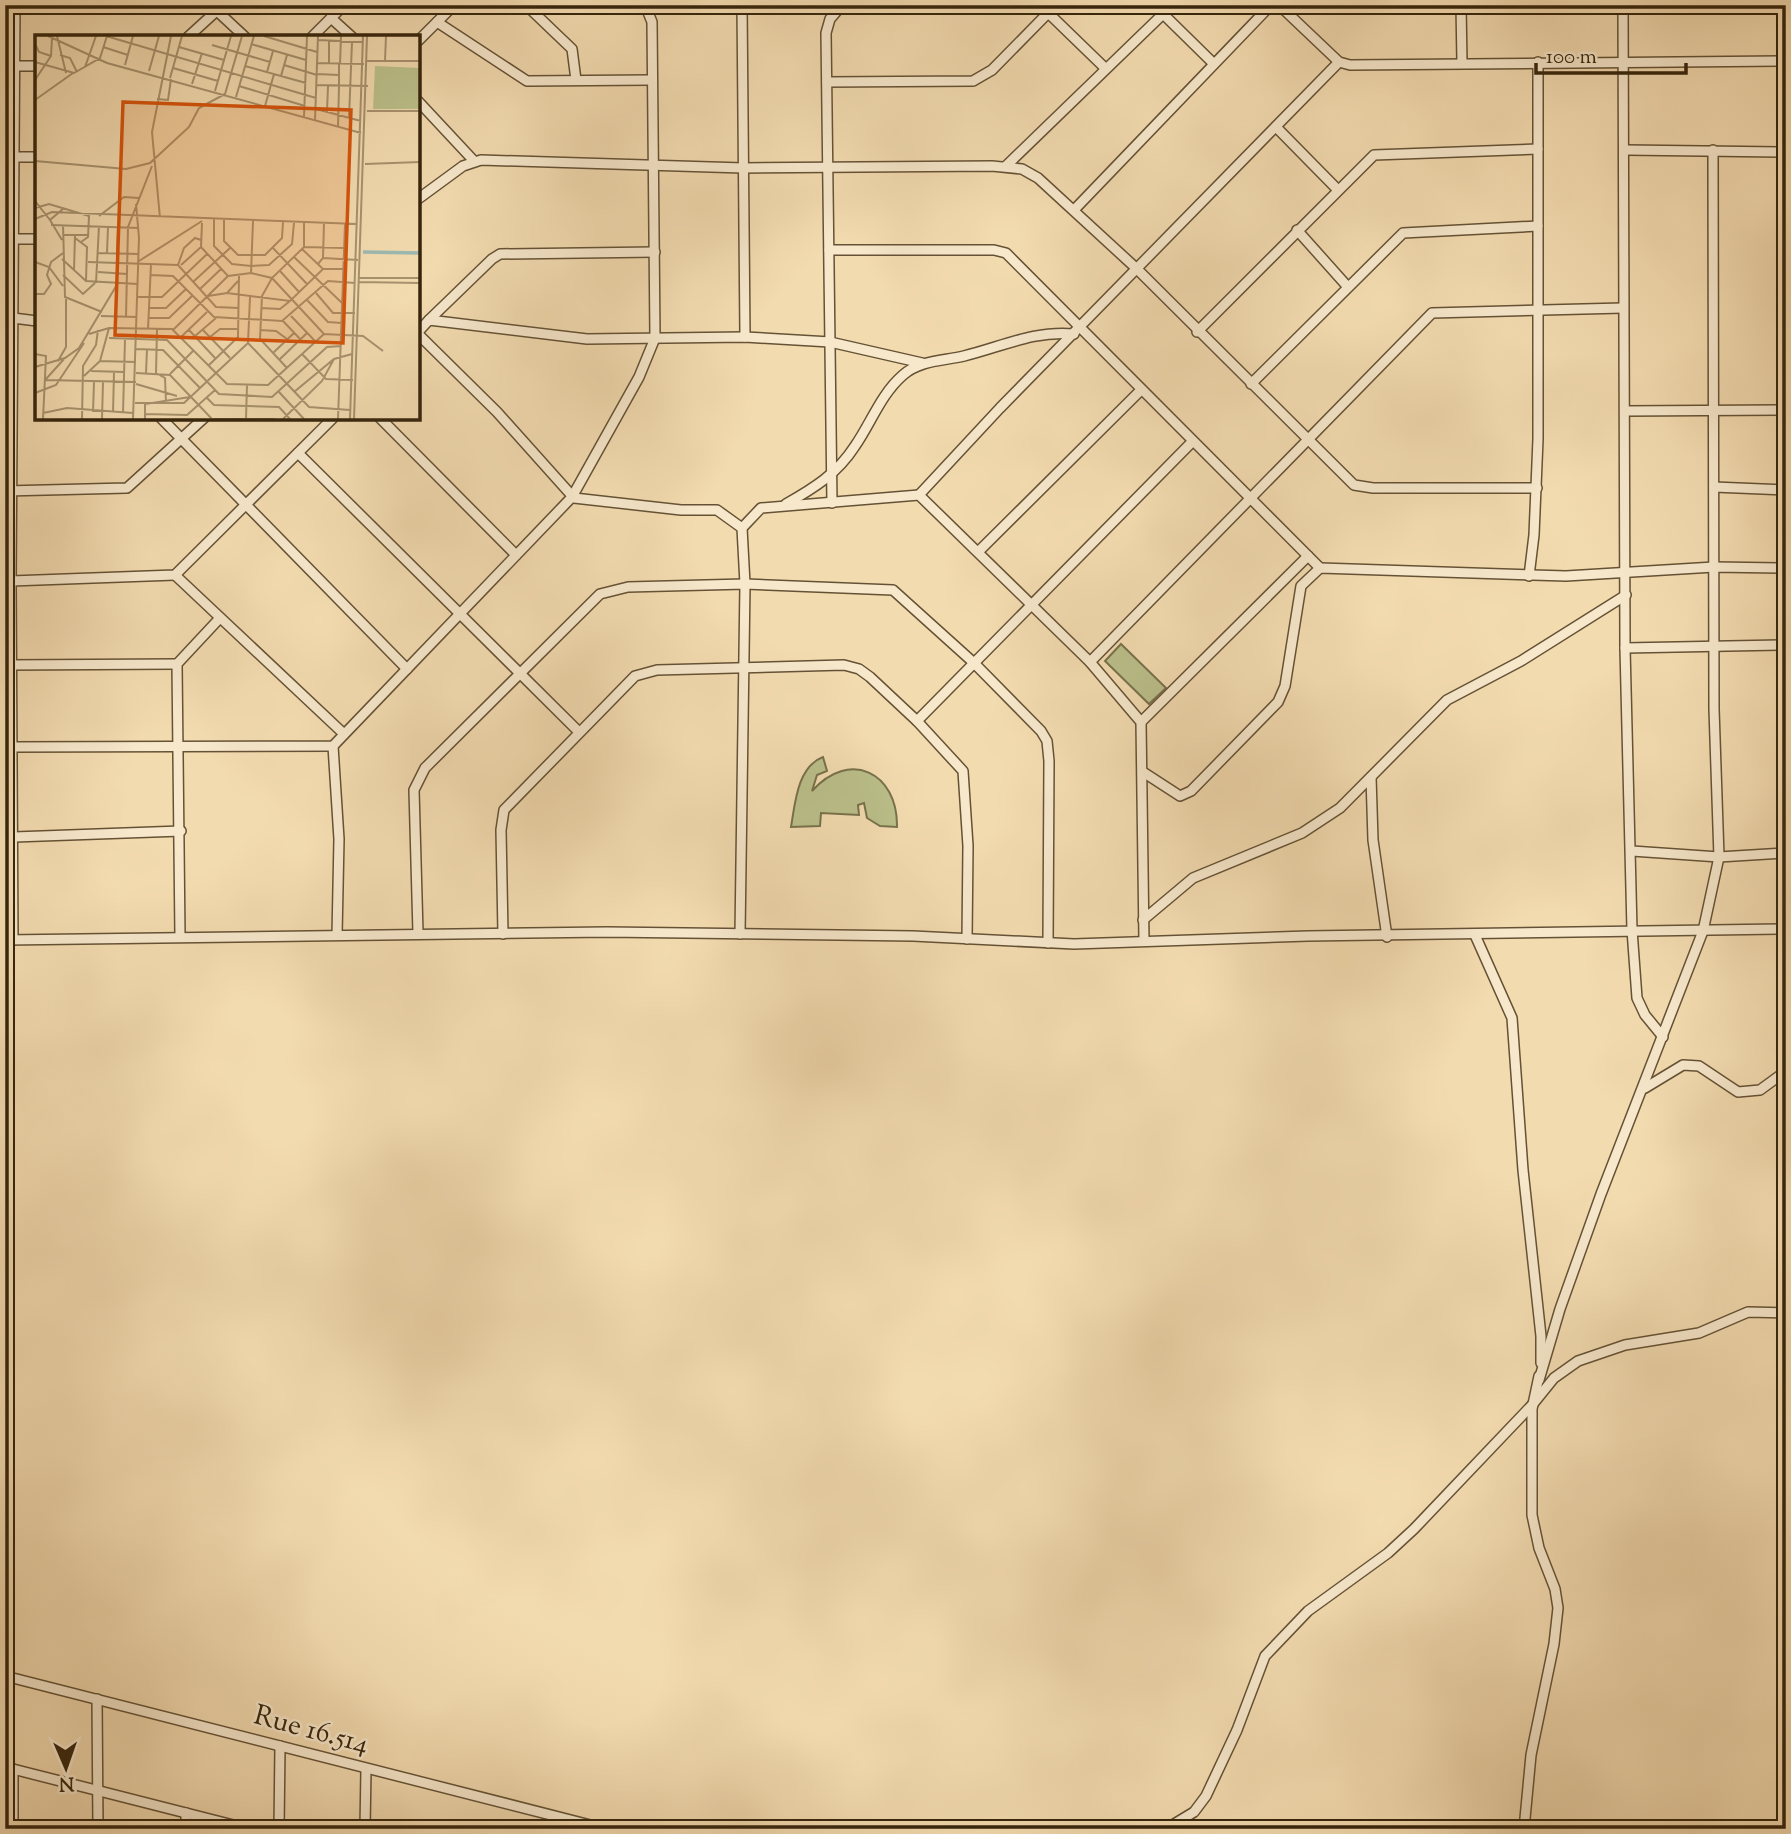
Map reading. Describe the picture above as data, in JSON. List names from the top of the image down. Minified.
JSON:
{"streets":{"street":["Rue 16.514"]},"scale_bar":"100 m","north":"bottom"}
